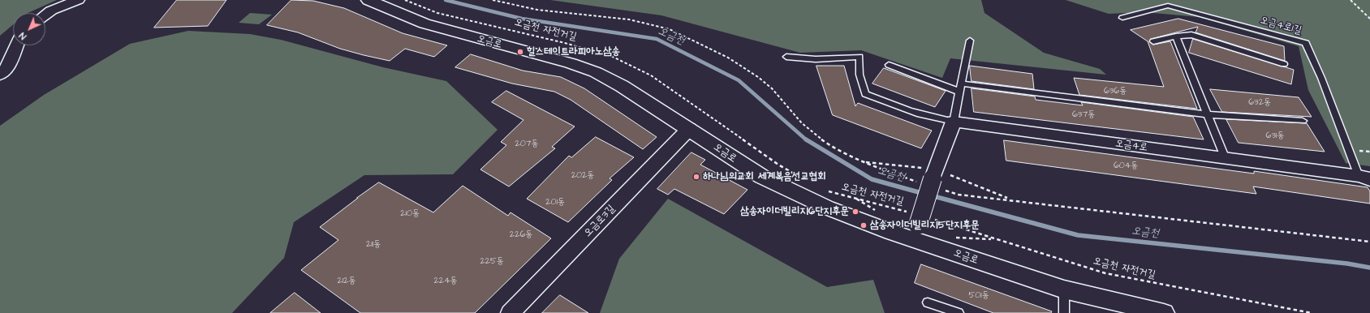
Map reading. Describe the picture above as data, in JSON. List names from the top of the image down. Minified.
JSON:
{"streets":{"street":["오금로","오금4로","오금로3길"],"lane":["오금4로1길"],"path":["오금천 자전거길"]},"crossings":[["오금4로1길","오금4로"],["오금천 자전거길","오금로"],["오금로","오금로3길"]],"water":["오금천"],"places":["힐스테이트라피아노삼송","하나님의교회 세계복음선교협회","삼송자이더빌리지6단지후문","삼송자이더빌리지5단지후문"],"house_numbers":["636동","632동","637동","631동","207동","604동","202동","201동","210동","226동","211동","225동","212동","224동","501동"],"north":"bottom left"}
